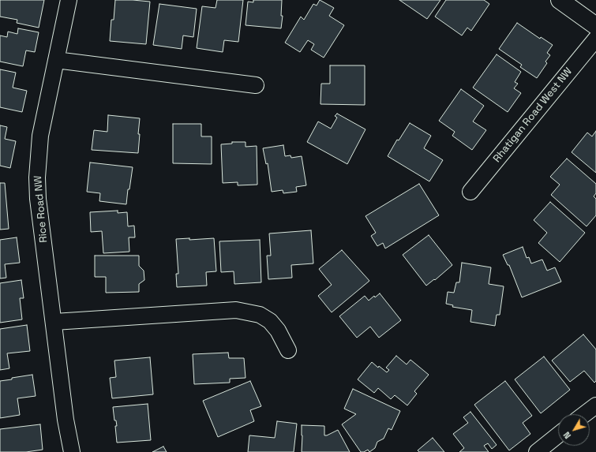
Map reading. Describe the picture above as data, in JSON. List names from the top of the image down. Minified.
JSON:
{"streets":{"street":["Rhatigan Road West NW","Rice Road NW"]},"north":"bottom left"}
